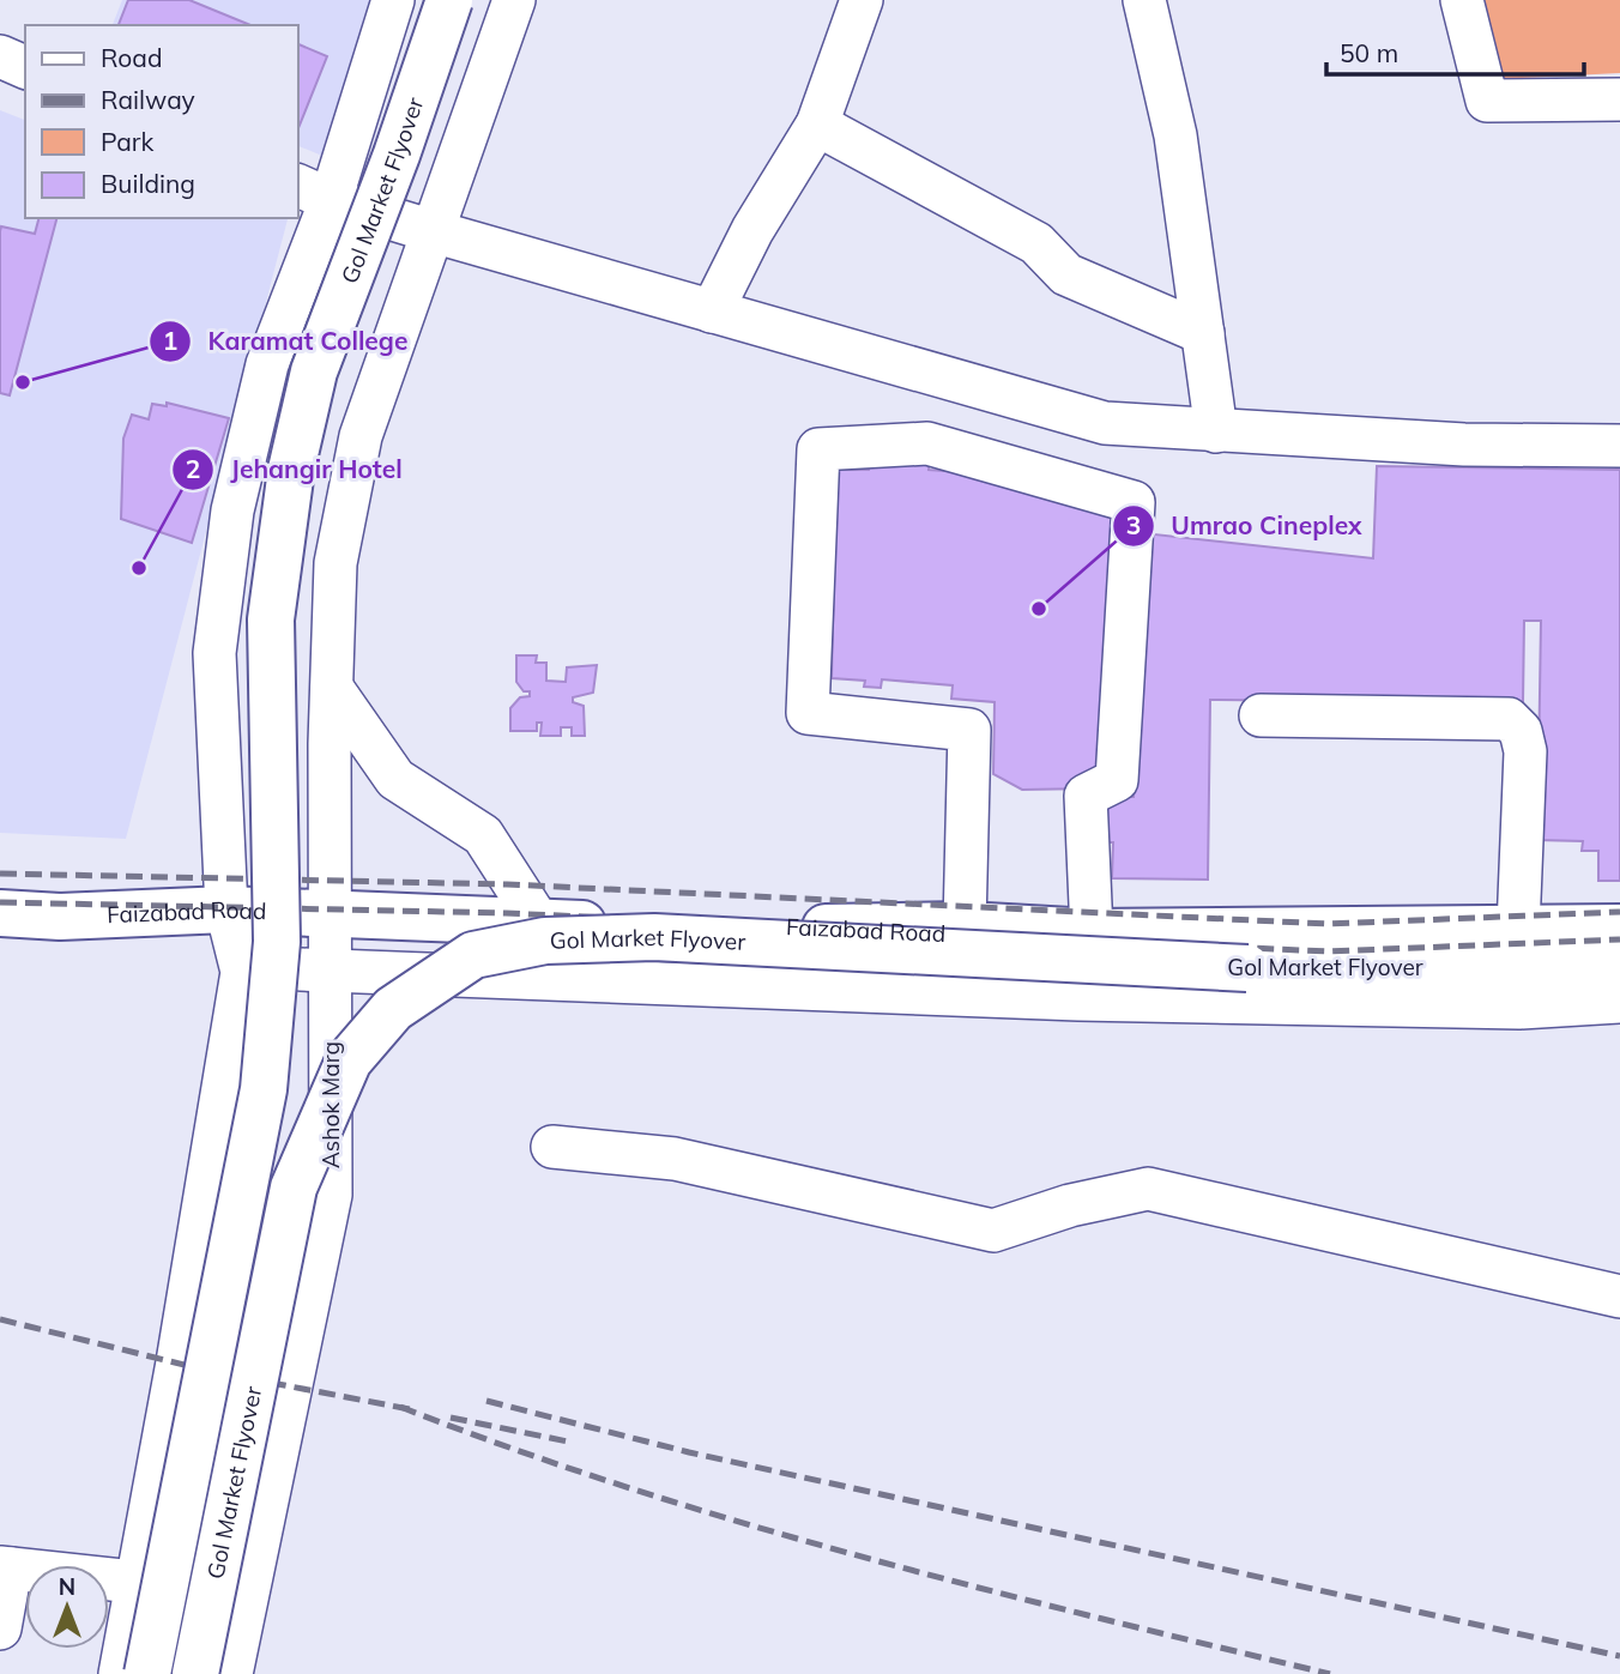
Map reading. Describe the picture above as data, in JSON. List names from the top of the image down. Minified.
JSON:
{"streets":{"main road":["Gol Market Flyover","Faizabad Road"],"street":["Ashok Marg"]},"crossings":[["Faizabad Road","Ashok Marg"]],"places":["Karamat College","Jehangir Hotel","Umrao Cineplex"],"legend":["Road","Railway","Park","Building"],"scale_bar":"50 m","north":"top"}
